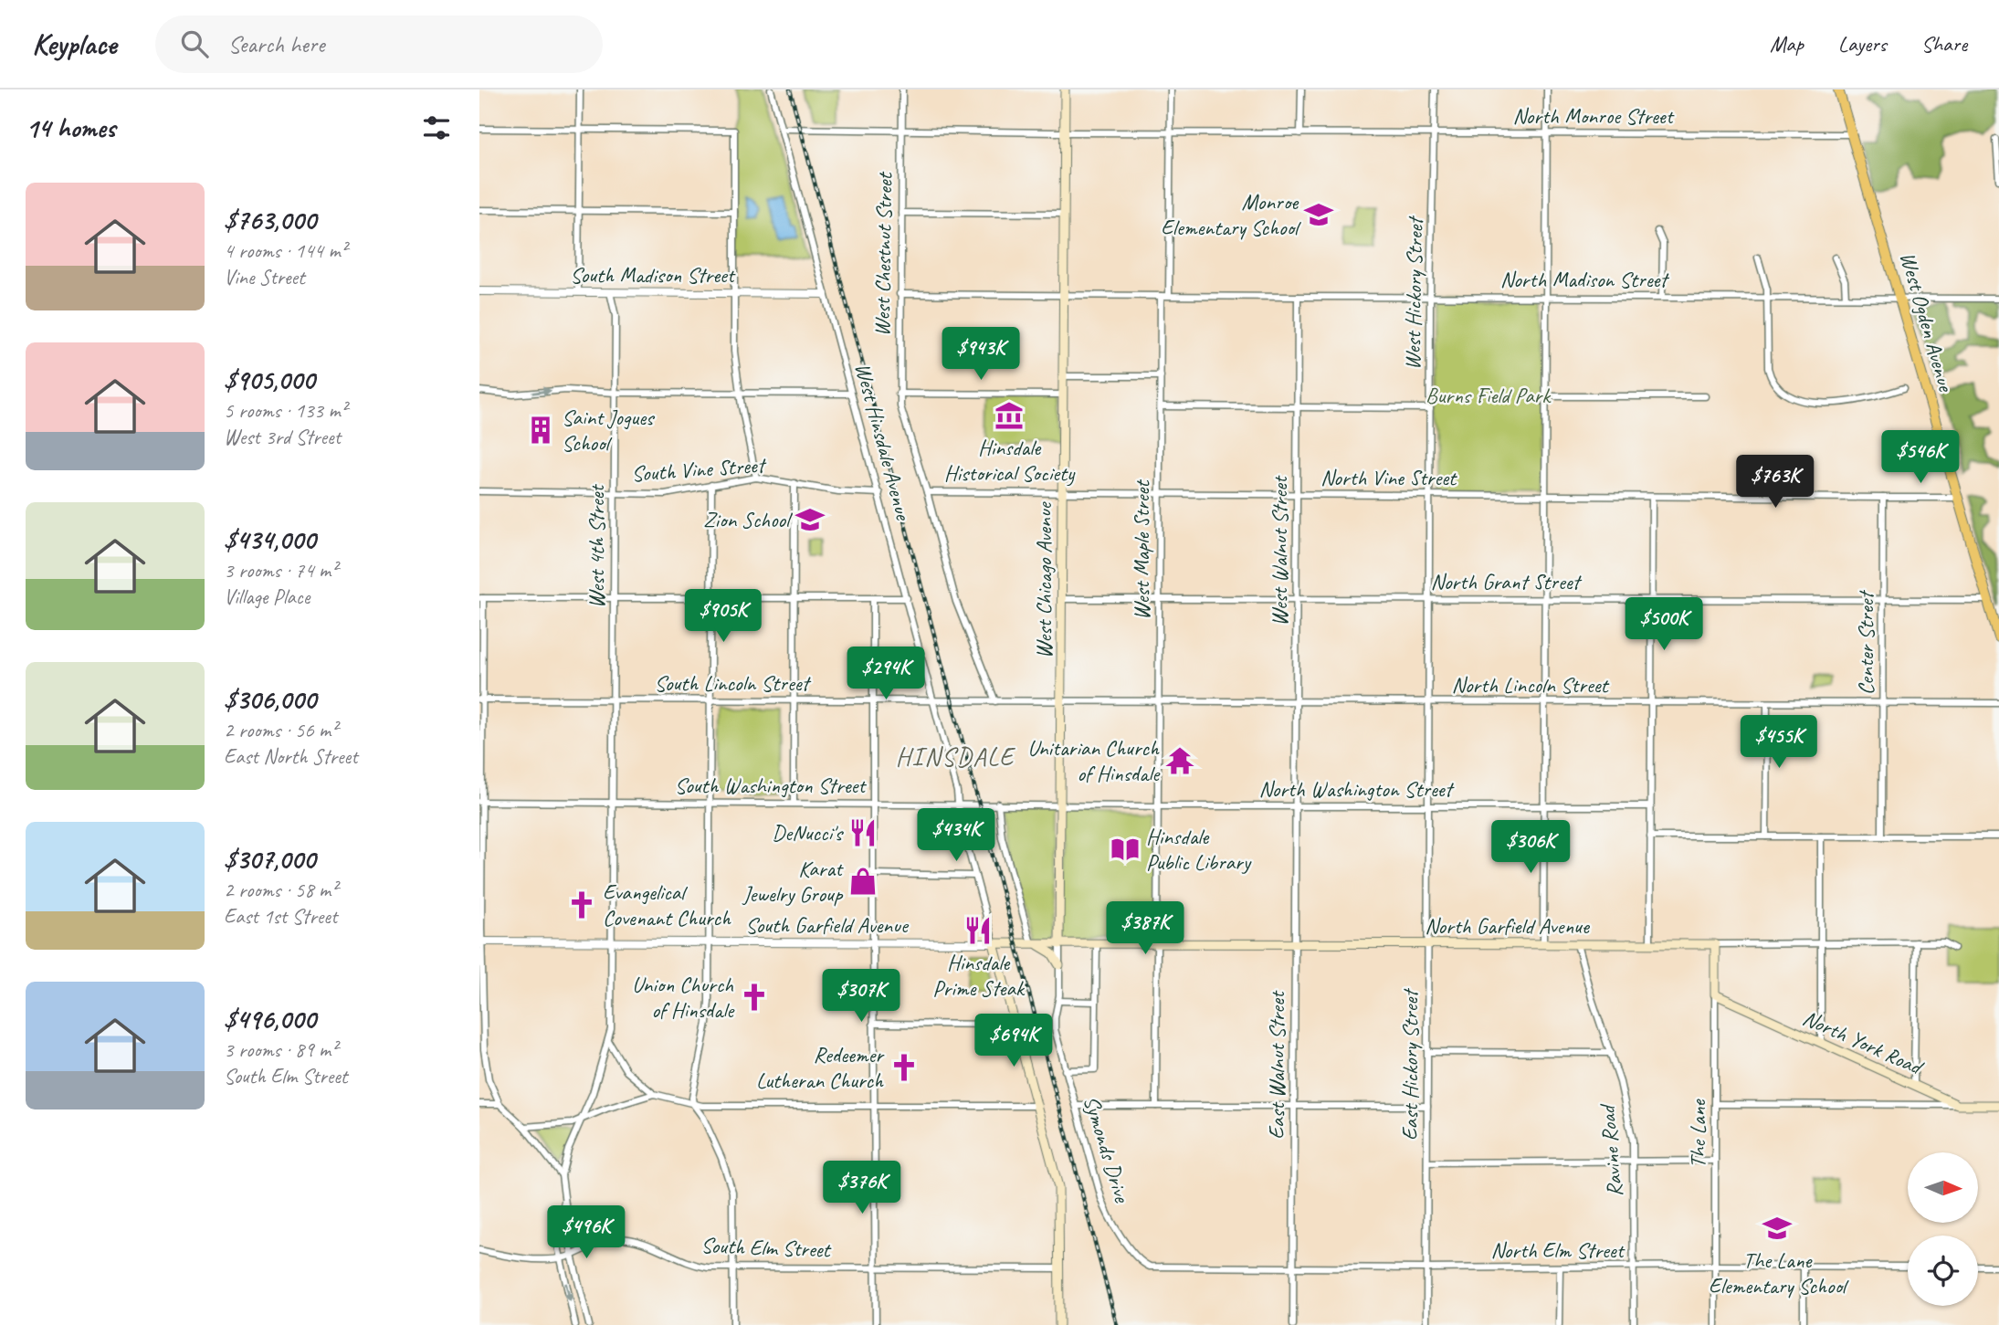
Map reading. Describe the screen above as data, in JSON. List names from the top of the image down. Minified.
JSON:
{"streets":{"main road":["West Ogden Avenue","West Chicago Avenue","South Garfield Avenue","North Garfield Avenue","North York Road","The Lane"],"street":["North Monroe Street","West Chestnut Street","South Madison Street","North Madison Street","West Hickory Street","West Hinsdale Avenue","South Vine Street","North Vine Street","West 4th Street","West Maple Street","West Walnut Street","North Grant Street","Center Street","South Lincoln Street","North Lincoln Street","South Washington Street","North Washington Street","East Walnut Street","East Hickory Street","Symonds Drive","Ravine Road","South Elm Street","North Elm Street"]},"crossings":[["North Monroe Street","West Chestnut Street"],["North Monroe Street","West Hickory Street"],["North Monroe Street","West Ogden Avenue"],["North Monroe Street","West Hinsdale Avenue"],["North Monroe Street","West Chicago Avenue"],["West Chestnut Street","South Lincoln Street"],["South Madison Street","West Hinsdale Avenue"],["South Madison Street","West 4th Street"],["North Madison Street","West Hickory Street"],["North Madison Street","West Ogden Avenue"],["North Madison Street","West Maple Street"],["North Madison Street","West Walnut Street"],["West Hickory Street","North Vine Street"],["West Hickory Street","North Grant Street"],["West Hickory Street","North Lincoln Street"],["West Hickory Street","North Washington Street"],["West Hickory Street","East Hickory Street"],["West Ogden Avenue","North Grant Street"],["West Hinsdale Avenue","South Vine Street"],["West Hinsdale Avenue","South Lincoln Street"],["West Hinsdale Avenue","South Washington Street"],["West Hinsdale Avenue","South Garfield Avenue"],["South Vine Street","West 4th Street"],["North Vine Street","West Maple Street"],["North Vine Street","West Walnut Street"],["North Vine Street","West Chicago Avenue"],["North Vine Street","Center Street"],["West 4th Street","South Lincoln Street"],["West 4th Street","South Washington Street"],["West 4th Street","South Garfield Avenue"],["West Maple Street","North Grant Street"],["West Maple Street","North Lincoln Street"],["West Maple Street","North Washington Street"],["West Maple Street","North Garfield Avenue"],["West Walnut Street","North Grant Street"],["West Walnut Street","North Lincoln Street"],["West Walnut Street","North Washington Street"],["West Walnut Street","East Walnut Street"],["West Chicago Avenue","North Grant Street"],["West Chicago Avenue","South Lincoln Street"],["West Chicago Avenue","North Lincoln Street"],["West Chicago Avenue","South Washington Street"],["West Chicago Avenue","North Washington Street"],["West Chicago Avenue","South Garfield Avenue"],["West Chicago Avenue","North Garfield Avenue"],["West Chicago Avenue","Symonds Drive"],["North Grant Street","Center Street"],["Center Street","North Lincoln Street"],["South Lincoln Street","North Lincoln Street"],["South Washington Street","North Washington Street"],["North Washington Street","East Walnut Street"],["North Washington Street","East Hickory Street"],["South Garfield Avenue","North Garfield Avenue"],["South Garfield Avenue","Symonds Drive"],["North Garfield Avenue","East Walnut Street"],["North Garfield Avenue","East Hickory Street"],["North Garfield Avenue","The Lane"],["North Garfield Avenue","Symonds Drive"],["North Garfield Avenue","Ravine Road"],["North York Road","The Lane"],["East Walnut Street","North Elm Street"],["East Hickory Street","North Elm Street"],["The Lane","North Elm Street"],["Symonds Drive","North Elm Street"],["Ravine Road","North Elm Street"]],"districts":["HINSDALE"],"parks":["Burns Field Park"],"places":{"school or university":["Monroe Elementary School","Zion School","The Lane Elementary School"],"museum":["Hinsdale Historical Society"],"building":["Saint Jogues School"],"temple":["Unitarian Church of Hinsdale"],"restaurant":["DeNucci's","Hinsdale Prime Steak"],"library":["Hinsdale Public Library"],"shop":["Karat Jewelry Group"],"church":["Evangelical Covenant Church","Union Church of Hinsdale","Redeemer Lutheran Church"]},"north":"right","page":{"header":"Keyplace","search":"Search here","nav":["Map","Layers","Share"],"heading":"14 homes","list":[{"name":"$763,000","note":"4 rooms · 144 m² · Vine Street"},{"name":"$905,000","note":"5 rooms · 133 m² · West 3rd Street"},{"name":"$434,000","note":"3 rooms · 74 m² · Village Place"},{"name":"$306,000","note":"2 rooms · 56 m² · East North Street"},{"name":"$307,000","note":"2 rooms · 58 m² · East 1st Street"},{"name":"$496,000","note":"3 rooms · 89 m² · South Elm Street"}],"price":["$943K","$546K","$763K","$905K","$500K","$294K","$455K","$434K","$306K","$387K","$307K","$694K","$376K","$496K"]}}
